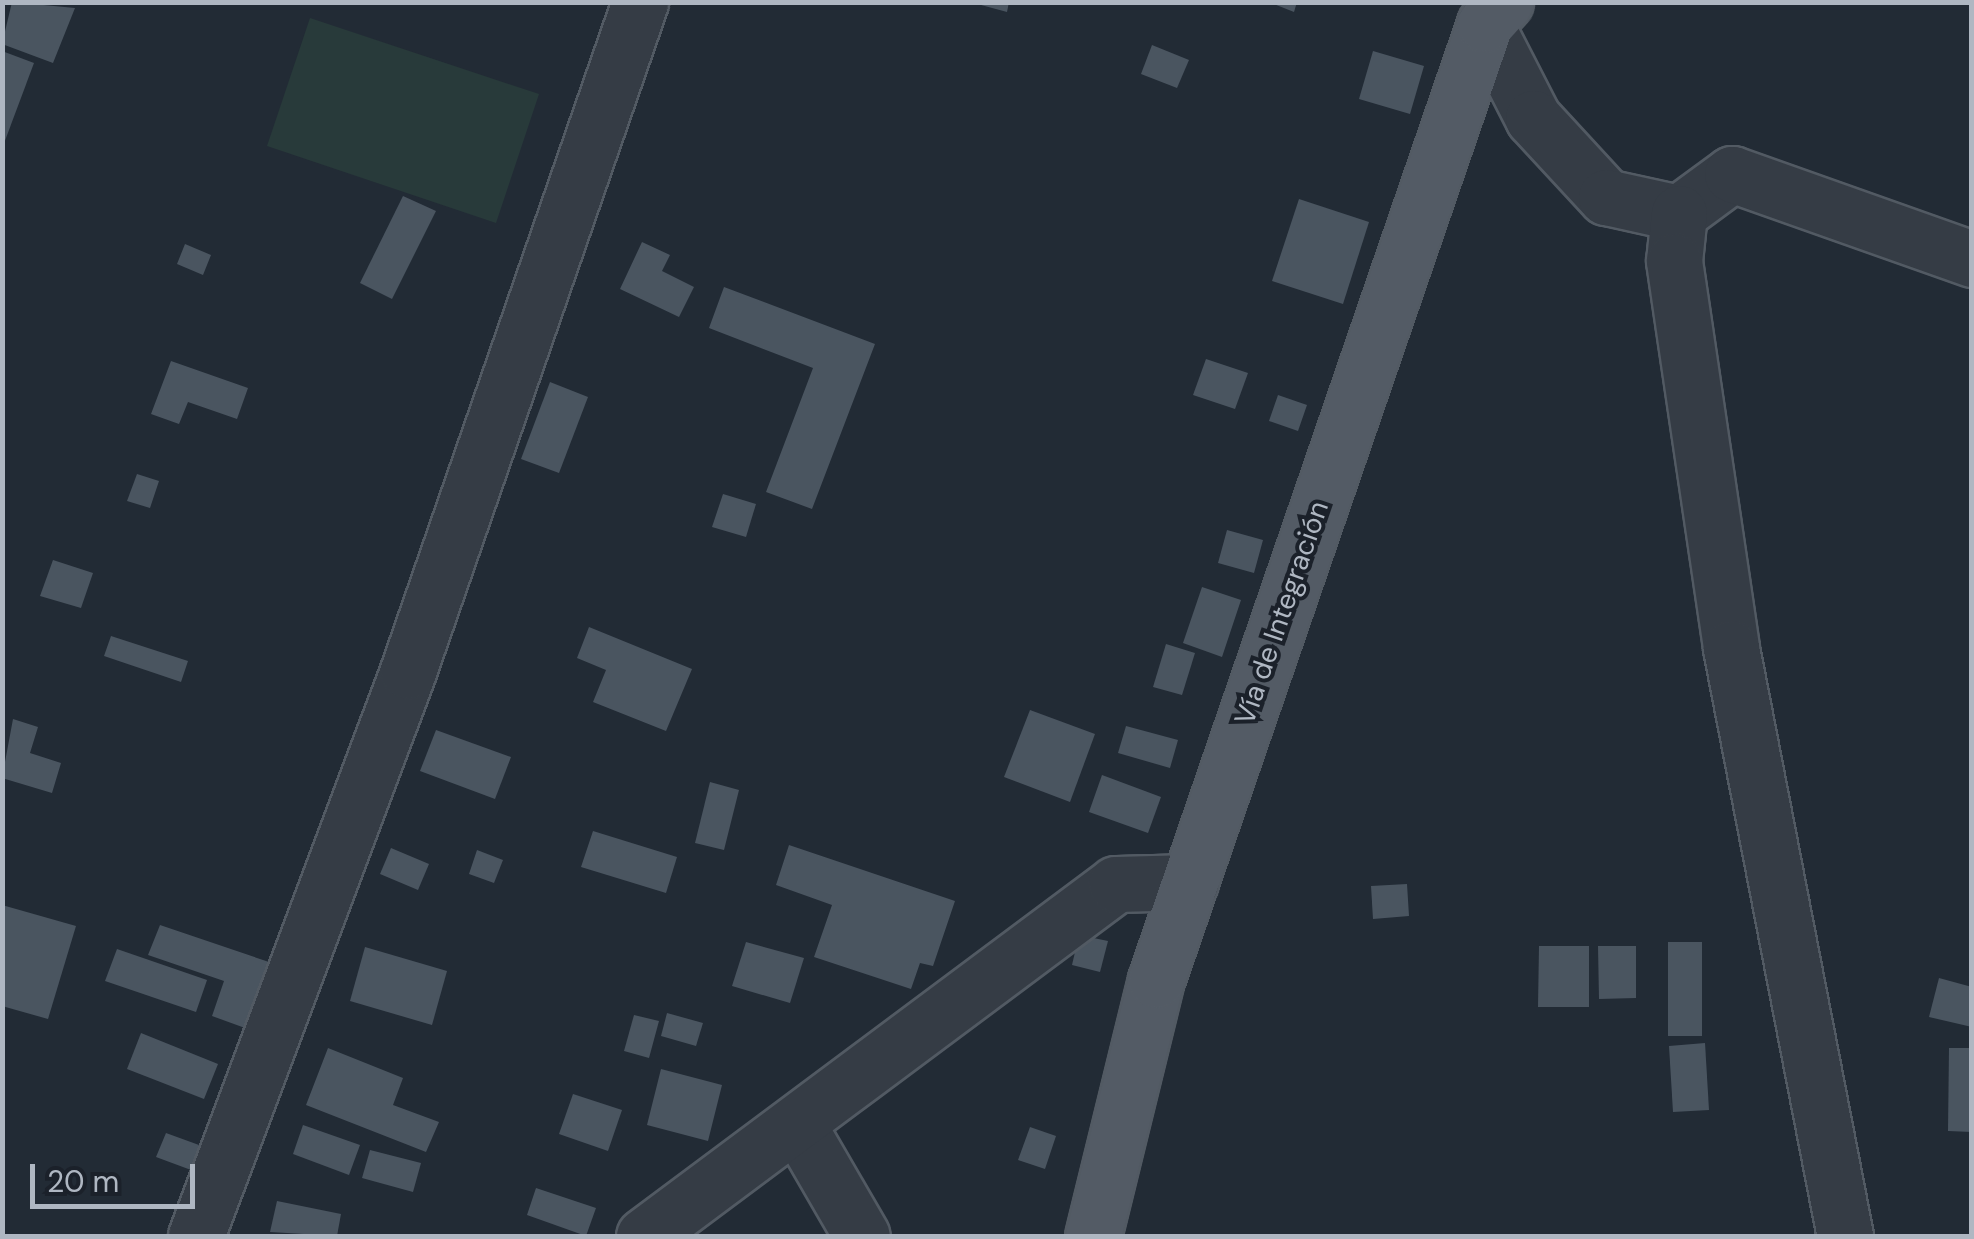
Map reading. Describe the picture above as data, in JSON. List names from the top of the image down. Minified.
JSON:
{"streets":{"main road":["Vía de Integración"]},"scale_bar":"20 m"}
